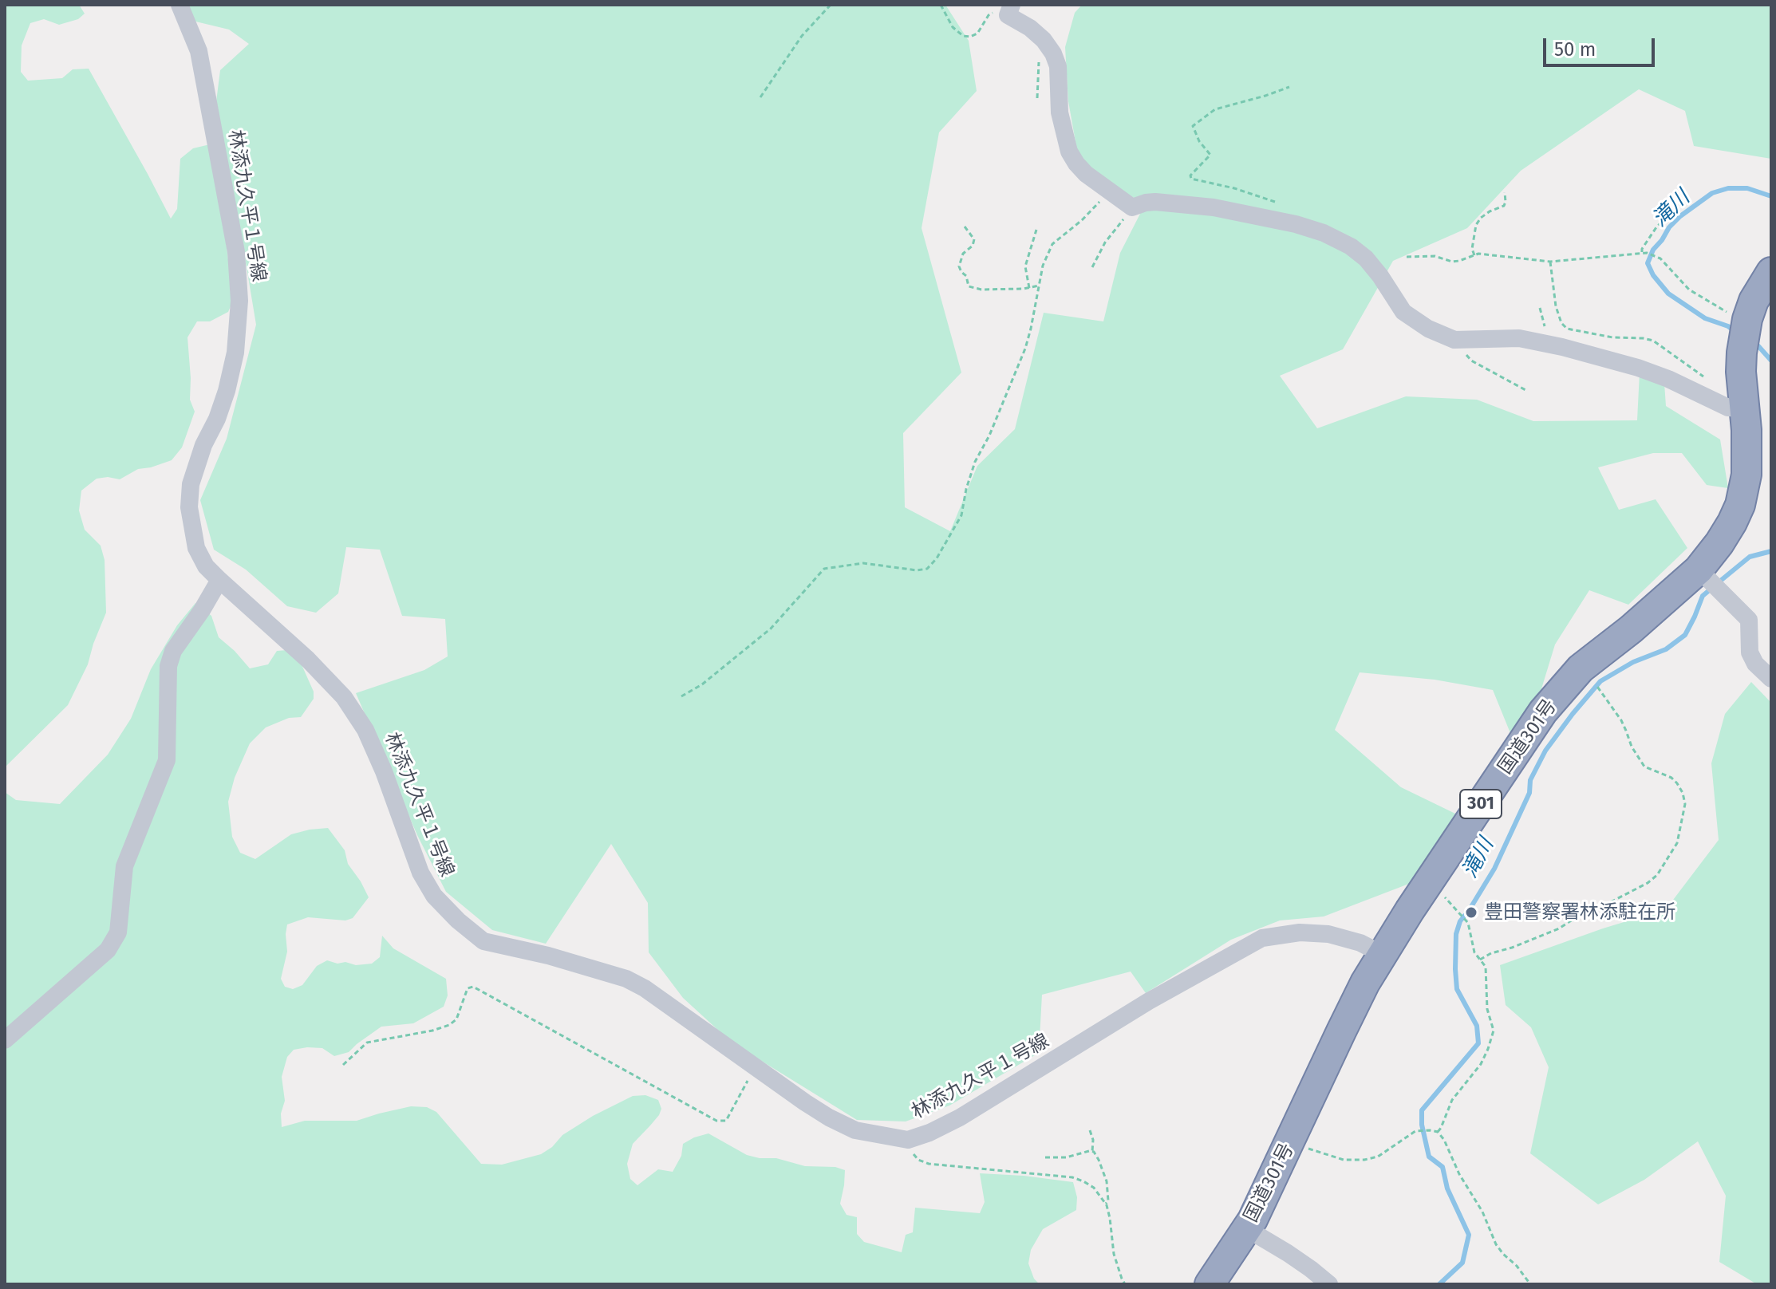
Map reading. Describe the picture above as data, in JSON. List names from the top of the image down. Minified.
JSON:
{"streets":{"highway":["国道301号","301"],"street":["林添九久平１号線"]},"crossings":[["林添九久平１号線","国道301号"]],"water":["滝川"],"places":["豊田警察署林添駐在所"],"scale_bar":"50 m"}
